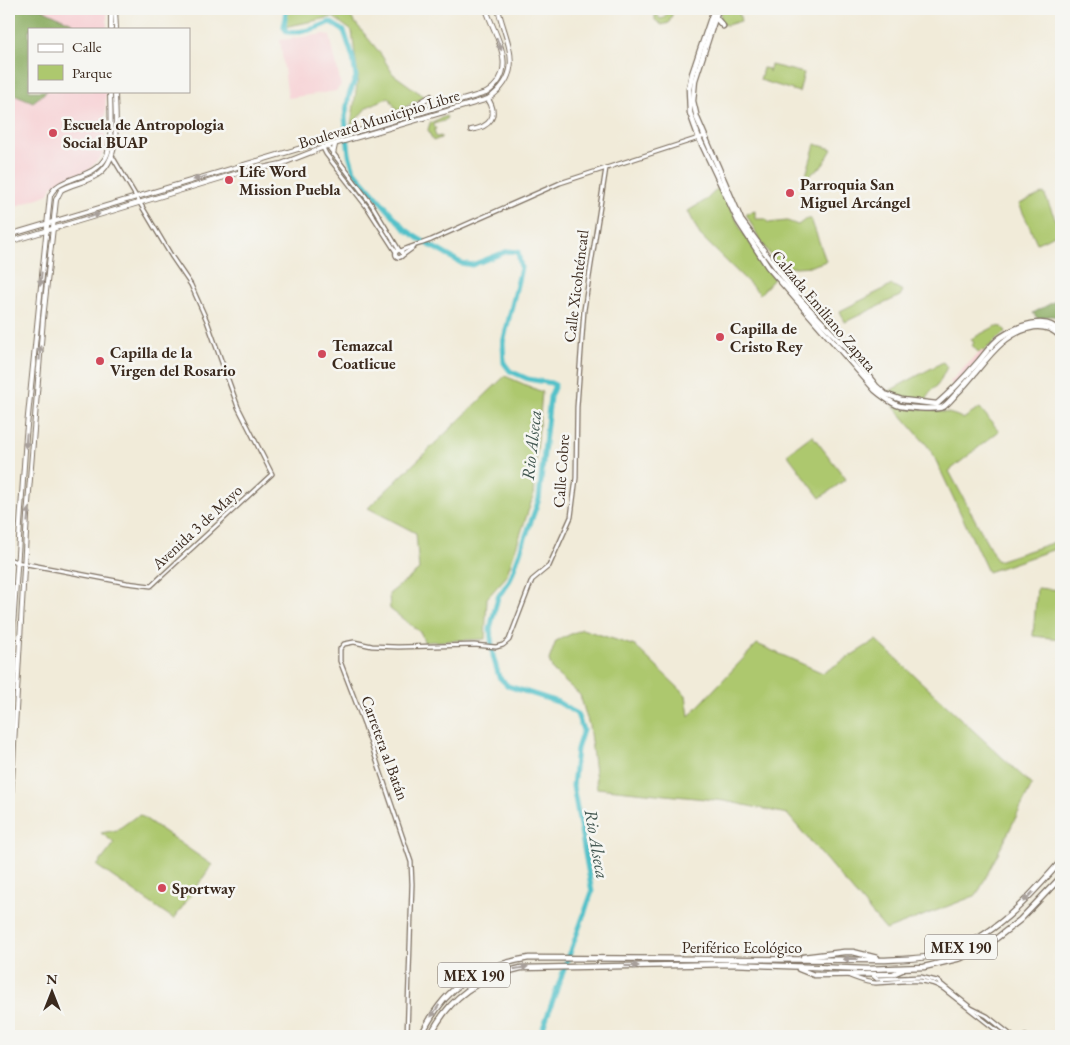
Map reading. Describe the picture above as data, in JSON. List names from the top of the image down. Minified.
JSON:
{"streets":{"main road":["Boulevard Municipio Libre","Calzada Emiliano Zapata","Periférico Ecológico","MEX 190"],"street":["Calle Xicohténcatl","Calle Cobre","Avenida 3 de Mayo","Carretera al Batán"]},"crossings":[["Boulevard Municipio Libre","Avenida 3 de Mayo"],["Calle Xicohténcatl","Calle Cobre"],["Calle Cobre","Carretera al Batán"]],"water":["Rio Alseca"],"places":["Escuela de Antropologia Social BUAP","Life Word Mission Puebla","Parroquia San Miguel Arcángel","Capilla de Cristo Rey","Temazcal Coatlicue","Capilla de la Virgen del Rosario","Sportway"],"legend":["Calle","Parque"],"north":"top"}
